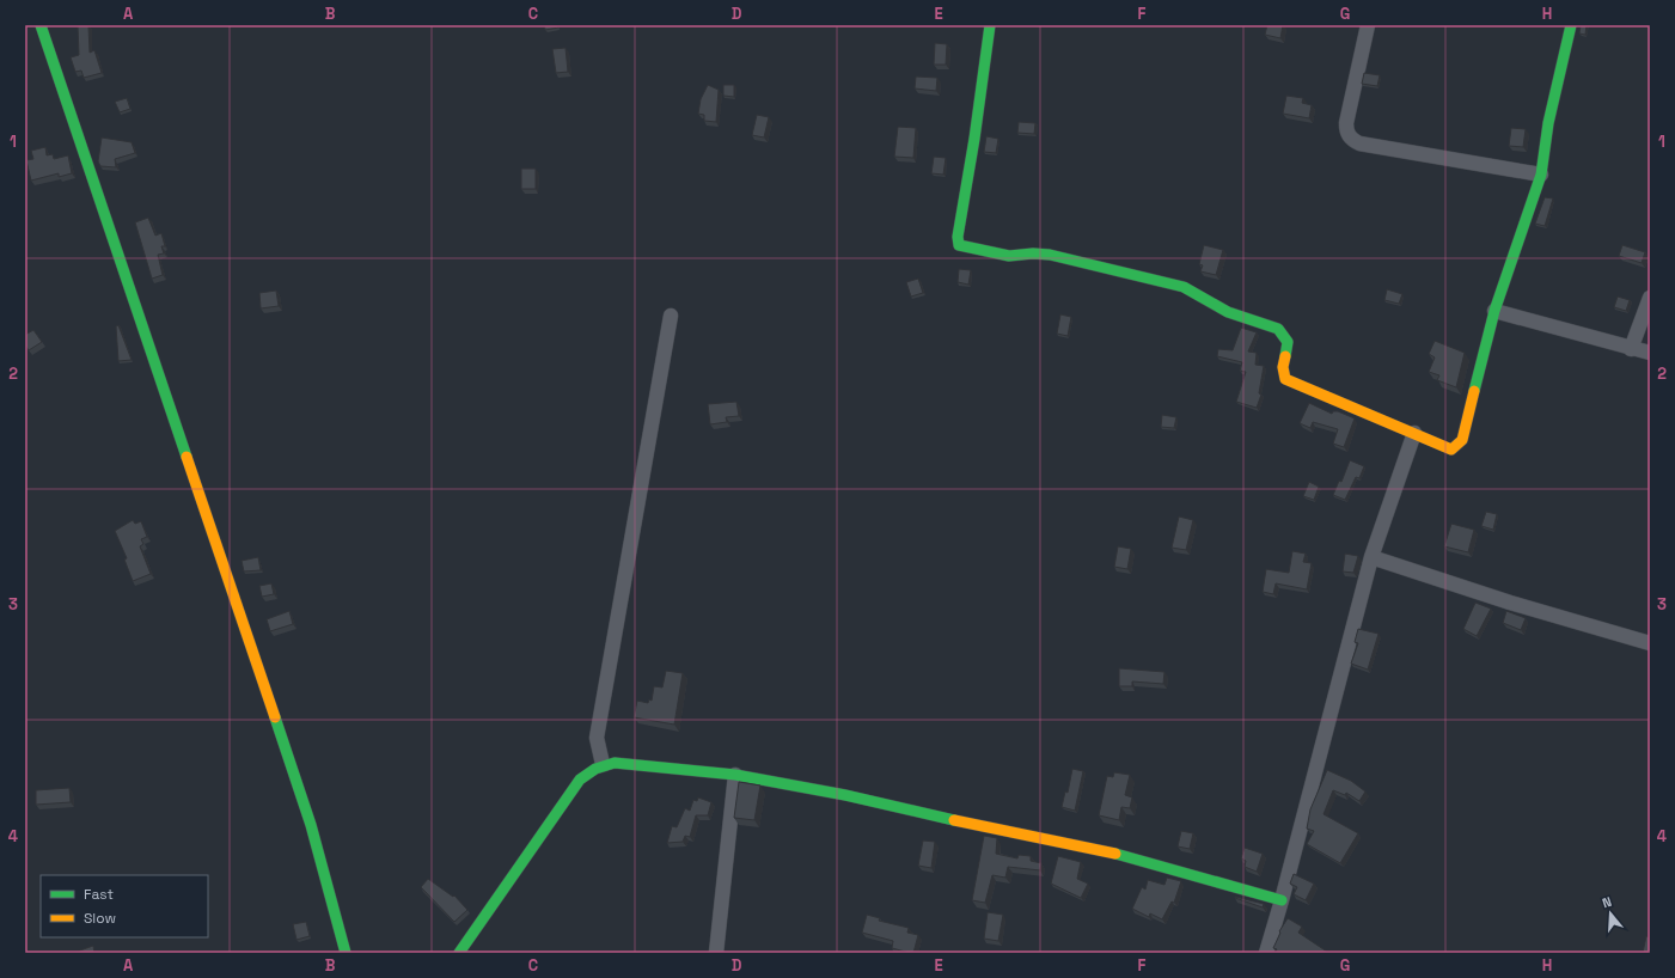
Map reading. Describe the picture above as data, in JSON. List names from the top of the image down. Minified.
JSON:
{"legend":["Fast","Slow"],"north":"top","grid":{"columns":["A","B","C","D","E","F","G","H"],"rows":["1","2","3","4"]}}
